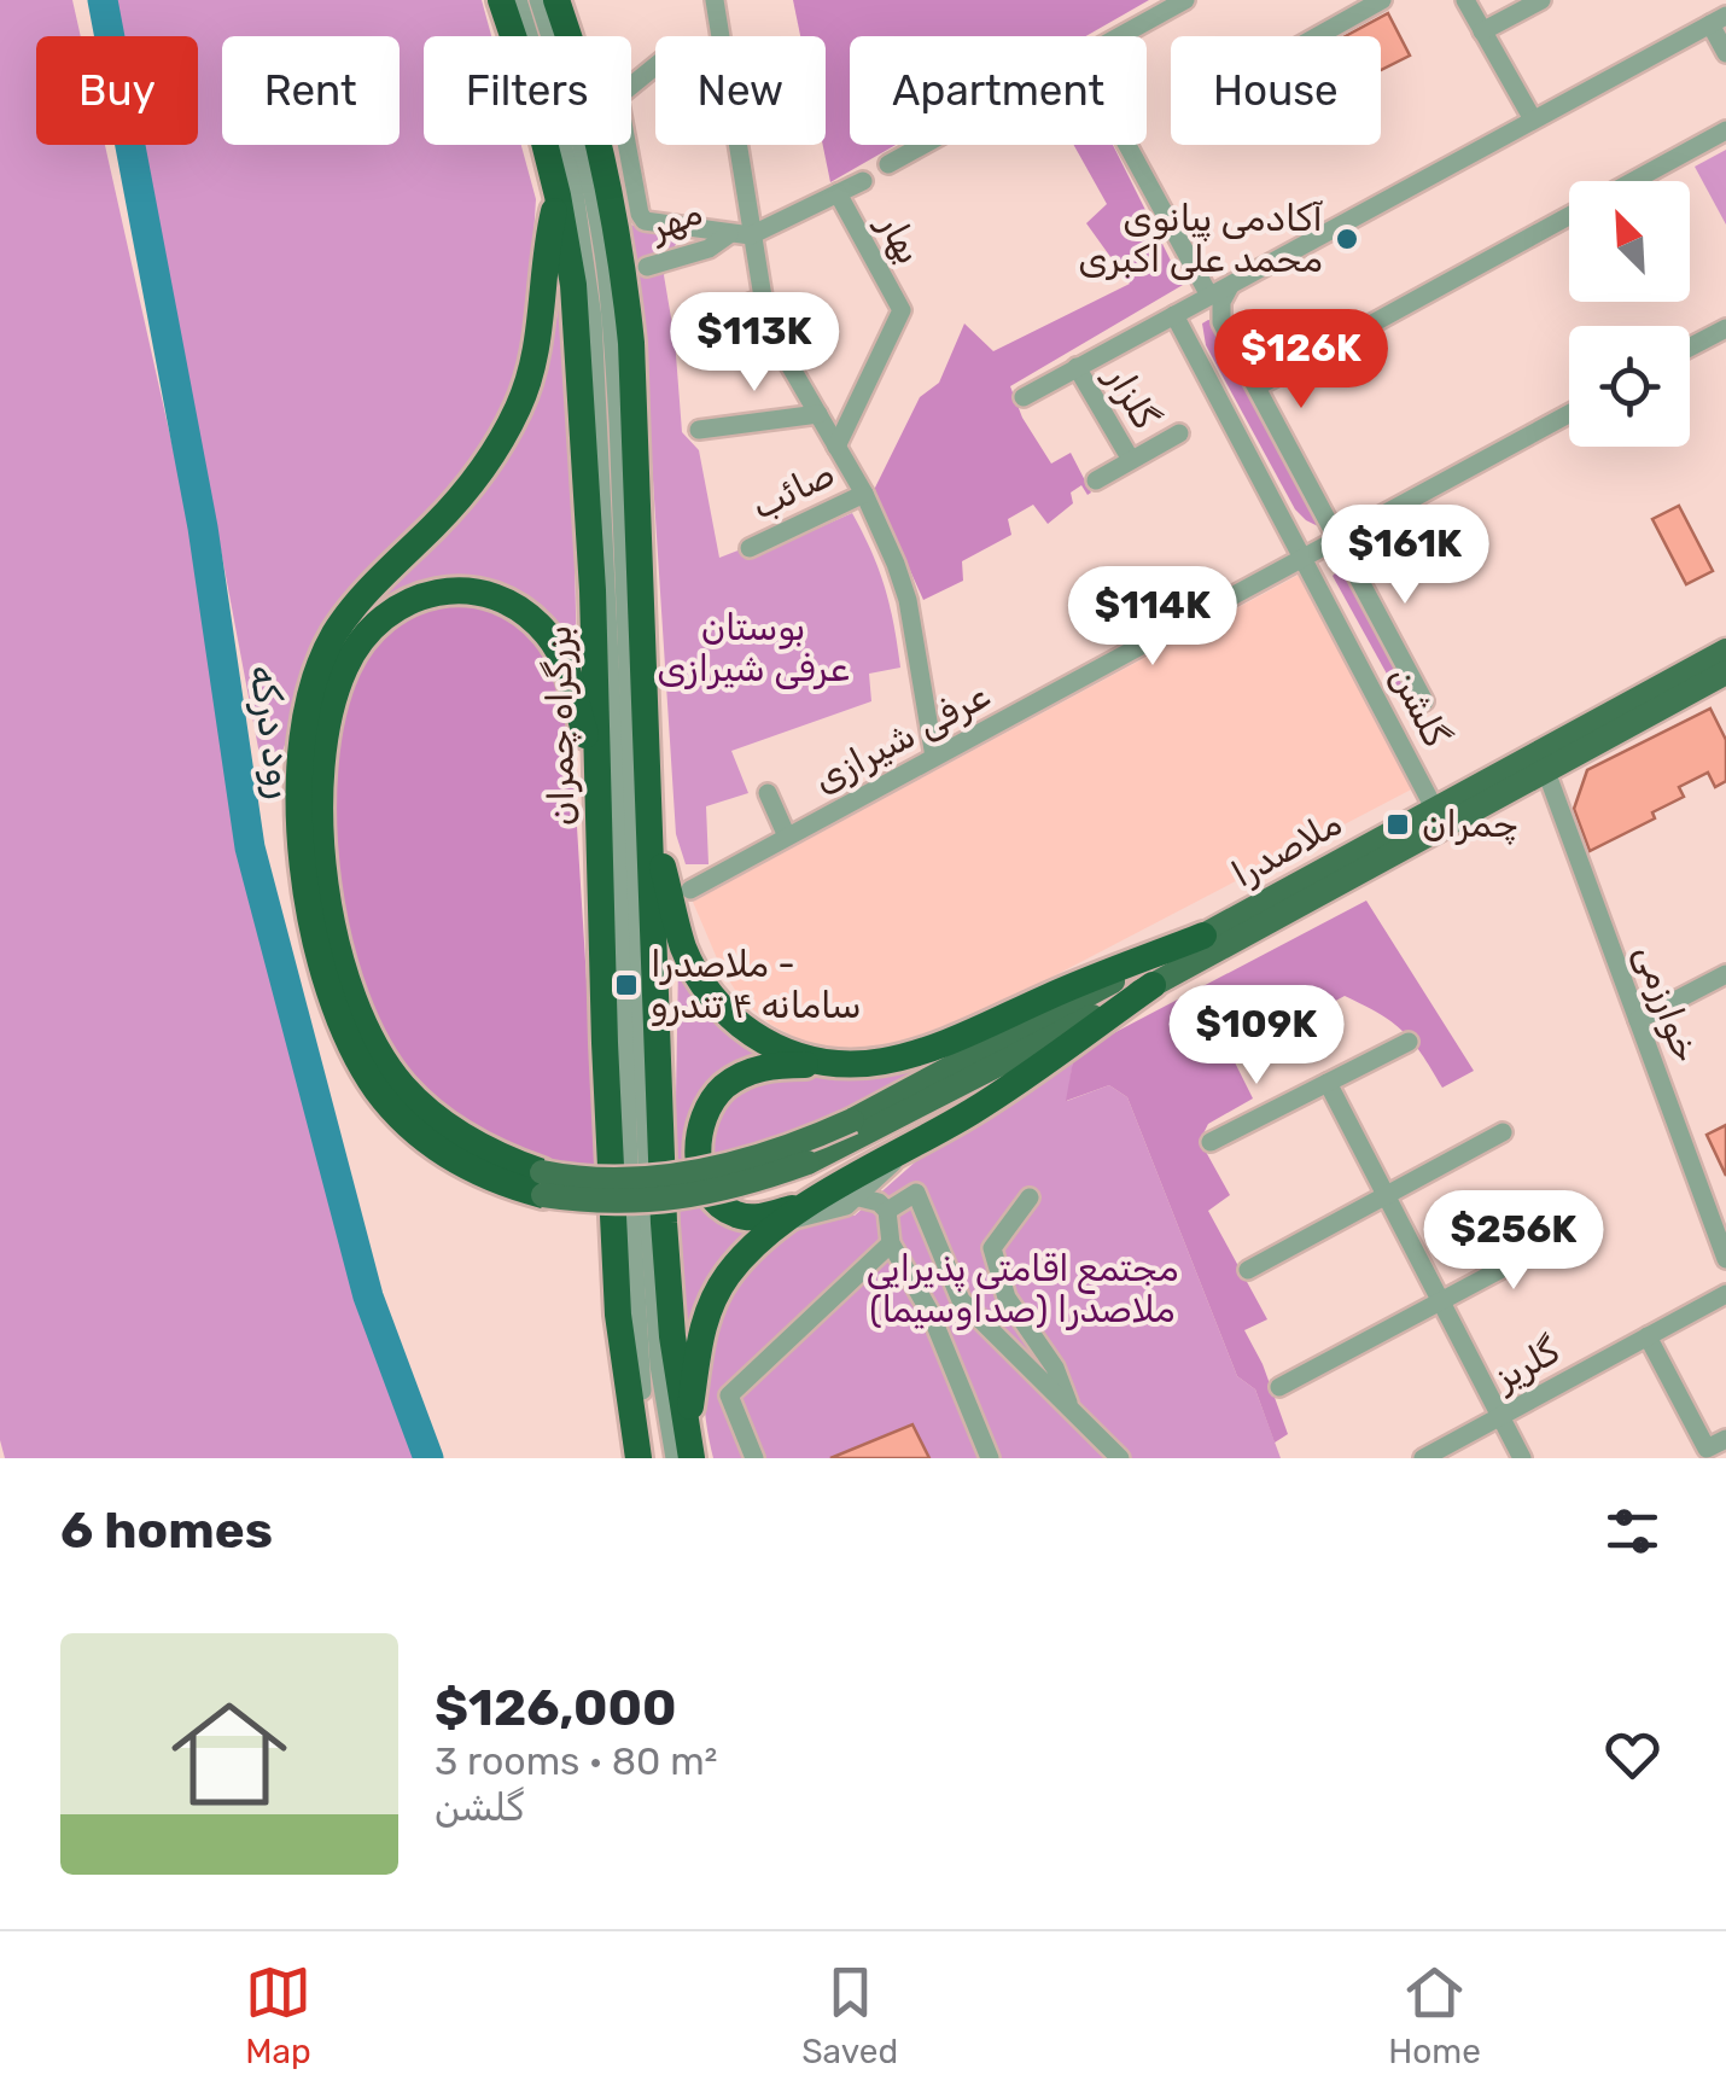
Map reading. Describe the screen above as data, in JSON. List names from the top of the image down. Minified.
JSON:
{"streets":{"highway":["بزرگراه چمران"],"main road":["ملاصدرا"],"street":["مهر","بهار","گلزار","صائب","گلشن","عرفی شیرازی","خوارزمی","گلریز"]},"crossings":[["گلشن","عرفی شیرازی"],["گلشن","ملاصدرا"],["ملاصدرا","خوارزمی"]],"water":["رود درکه"],"parks":["بوستان عرفی شیرازی","مجتمع اقامتی پذیرایی ملاصدرا (صداوسیما)"],"places":{"other":["آکادمی پیانوی محمد علی‌ اکبری"],"transit":["چمران","ملاصدرا - سامانه ۴ تندرو"]},"north":"top left","page":{"chip":["Buy","Rent","Filters","New","Apartment","House"],"price":["$113K","$126K","$161K","$114K","$109K","$256K"],"heading":"6 homes","list":[{"name":"$126,000","note":"3 rooms · 80 m² · گلشن"}],"tabs":["Map","Saved","Home"]}}
